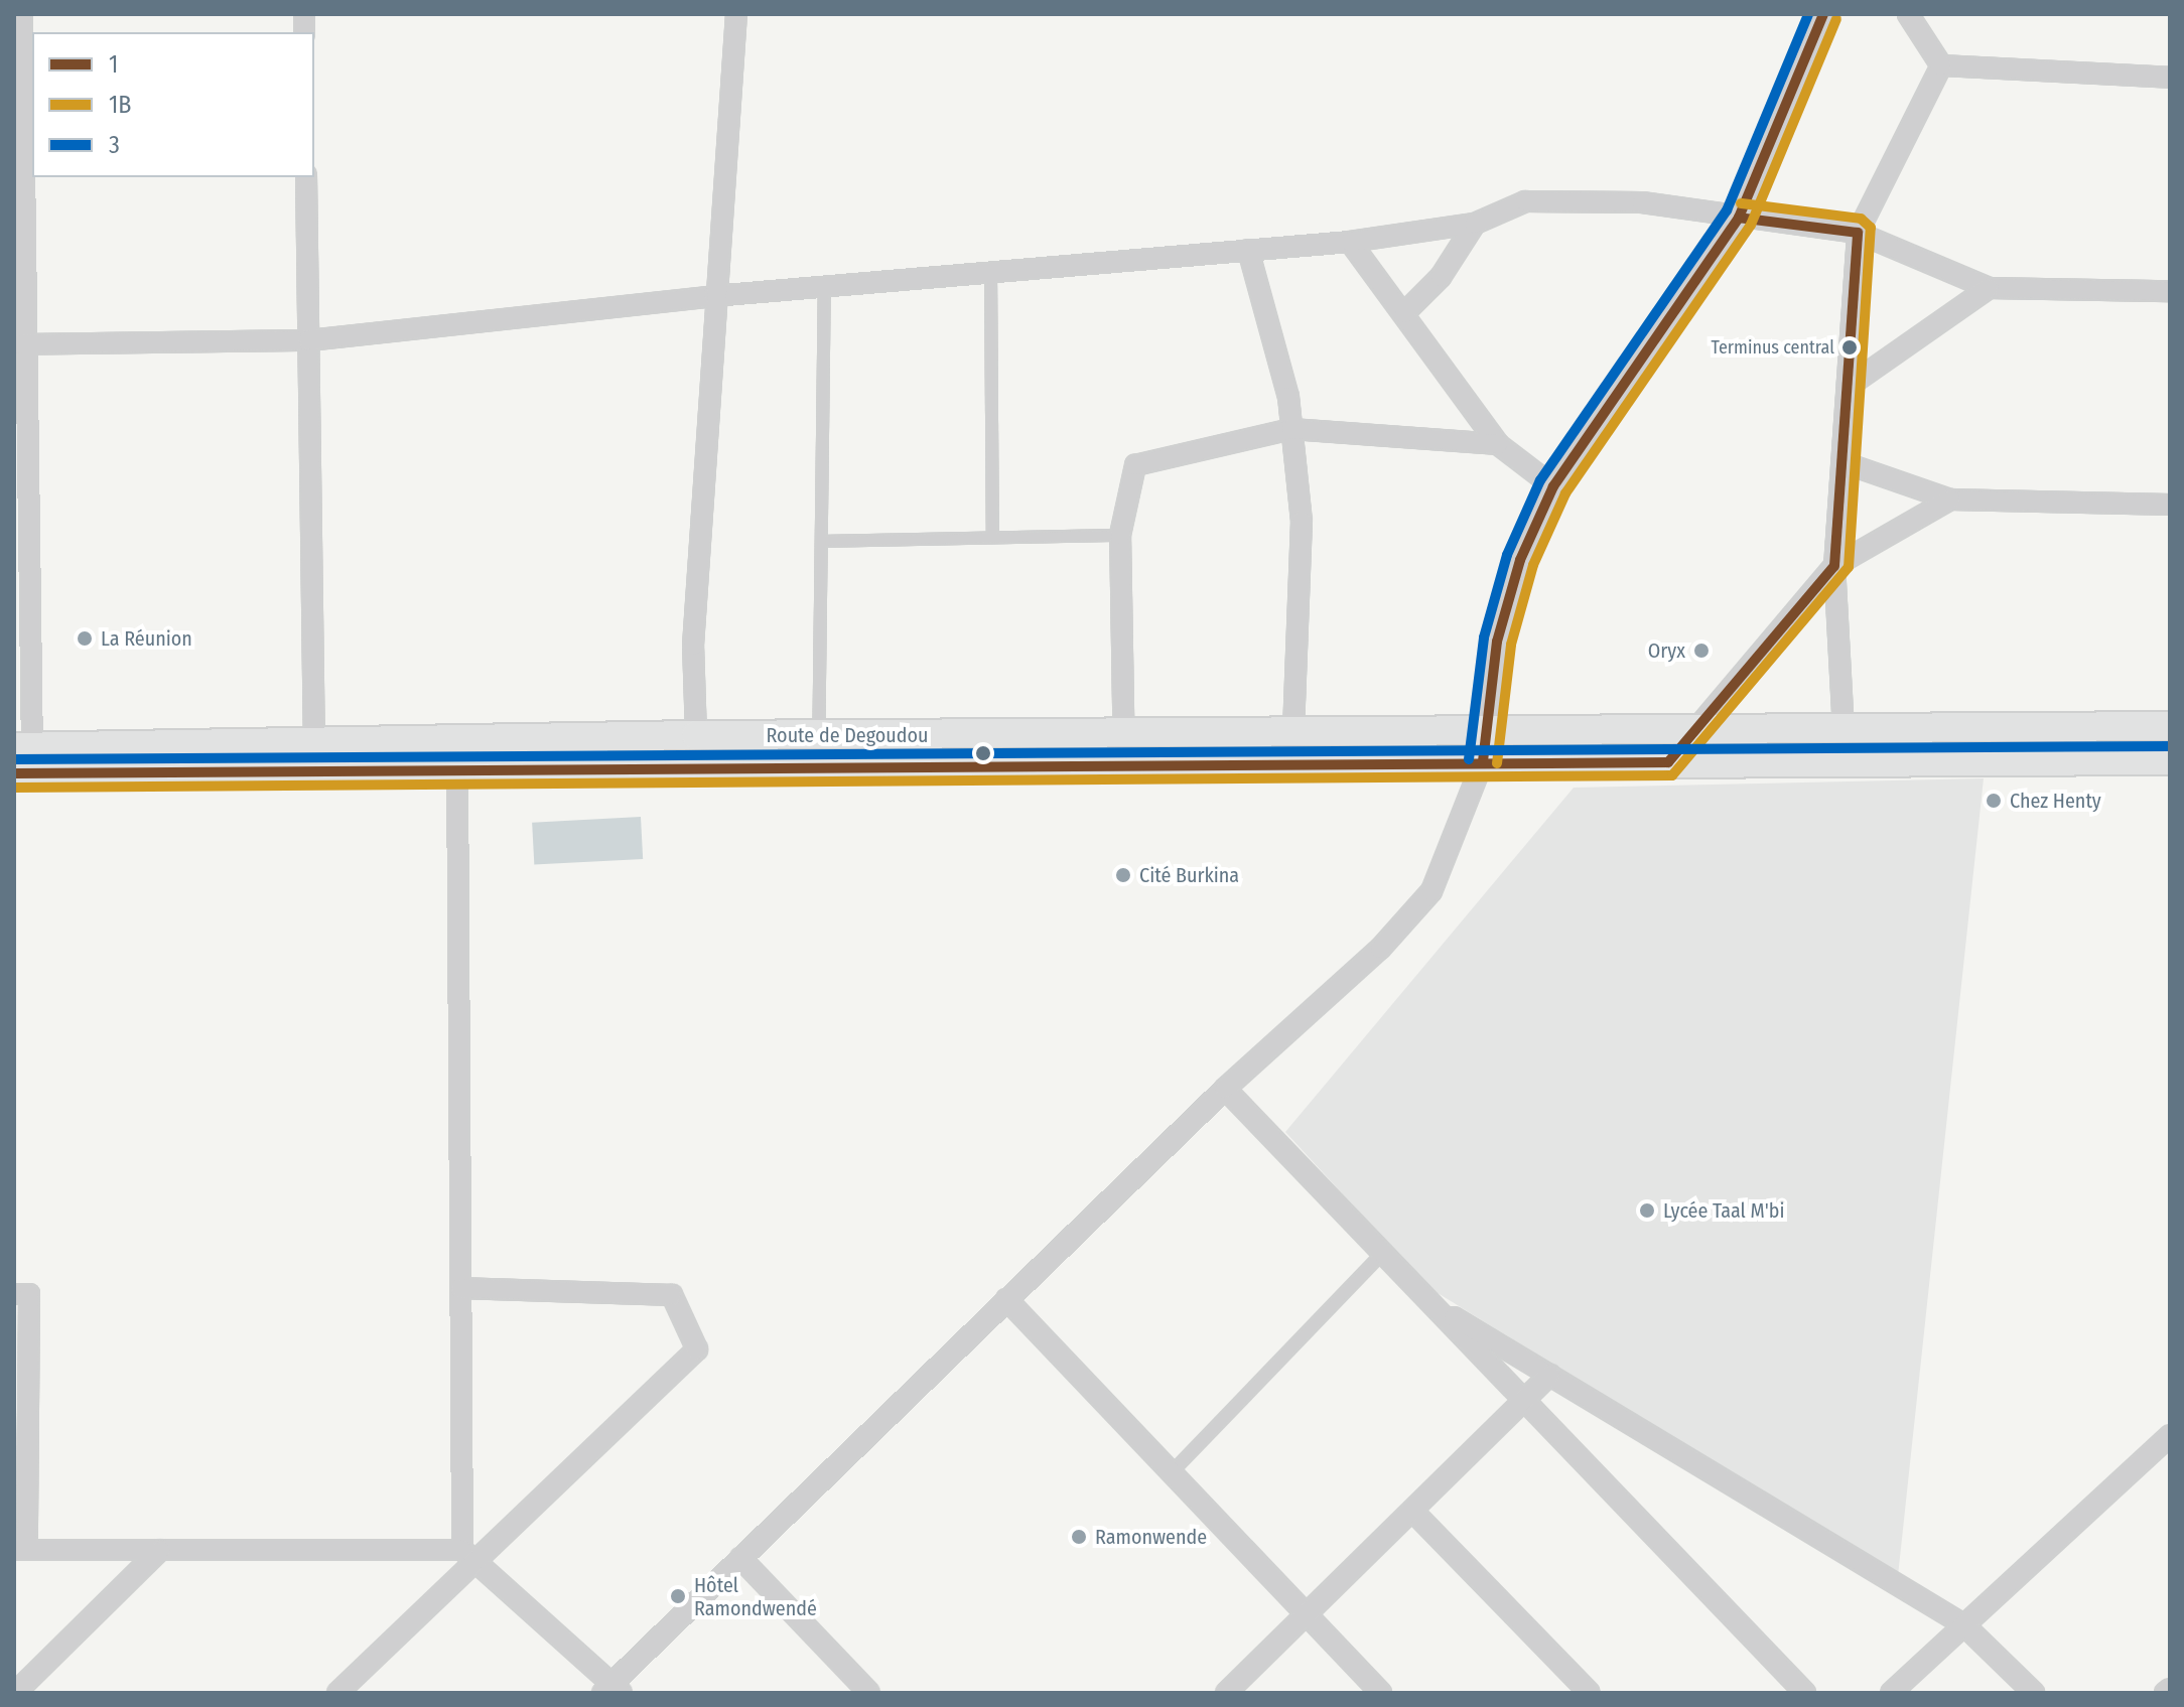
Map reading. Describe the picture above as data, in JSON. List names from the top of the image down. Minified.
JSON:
{"streets":{"main road":["Route de Degoudou"]},"places":["Terminus central","La Réunion","Oryx","Chez Henty","Cité Burkina","Lycée Taal M'bi","Ramonwende","Hôtel Ramondwendé"],"lines":["transit line 1","transit line 3","transit line 1B"],"legend":["1","1B","3"]}
